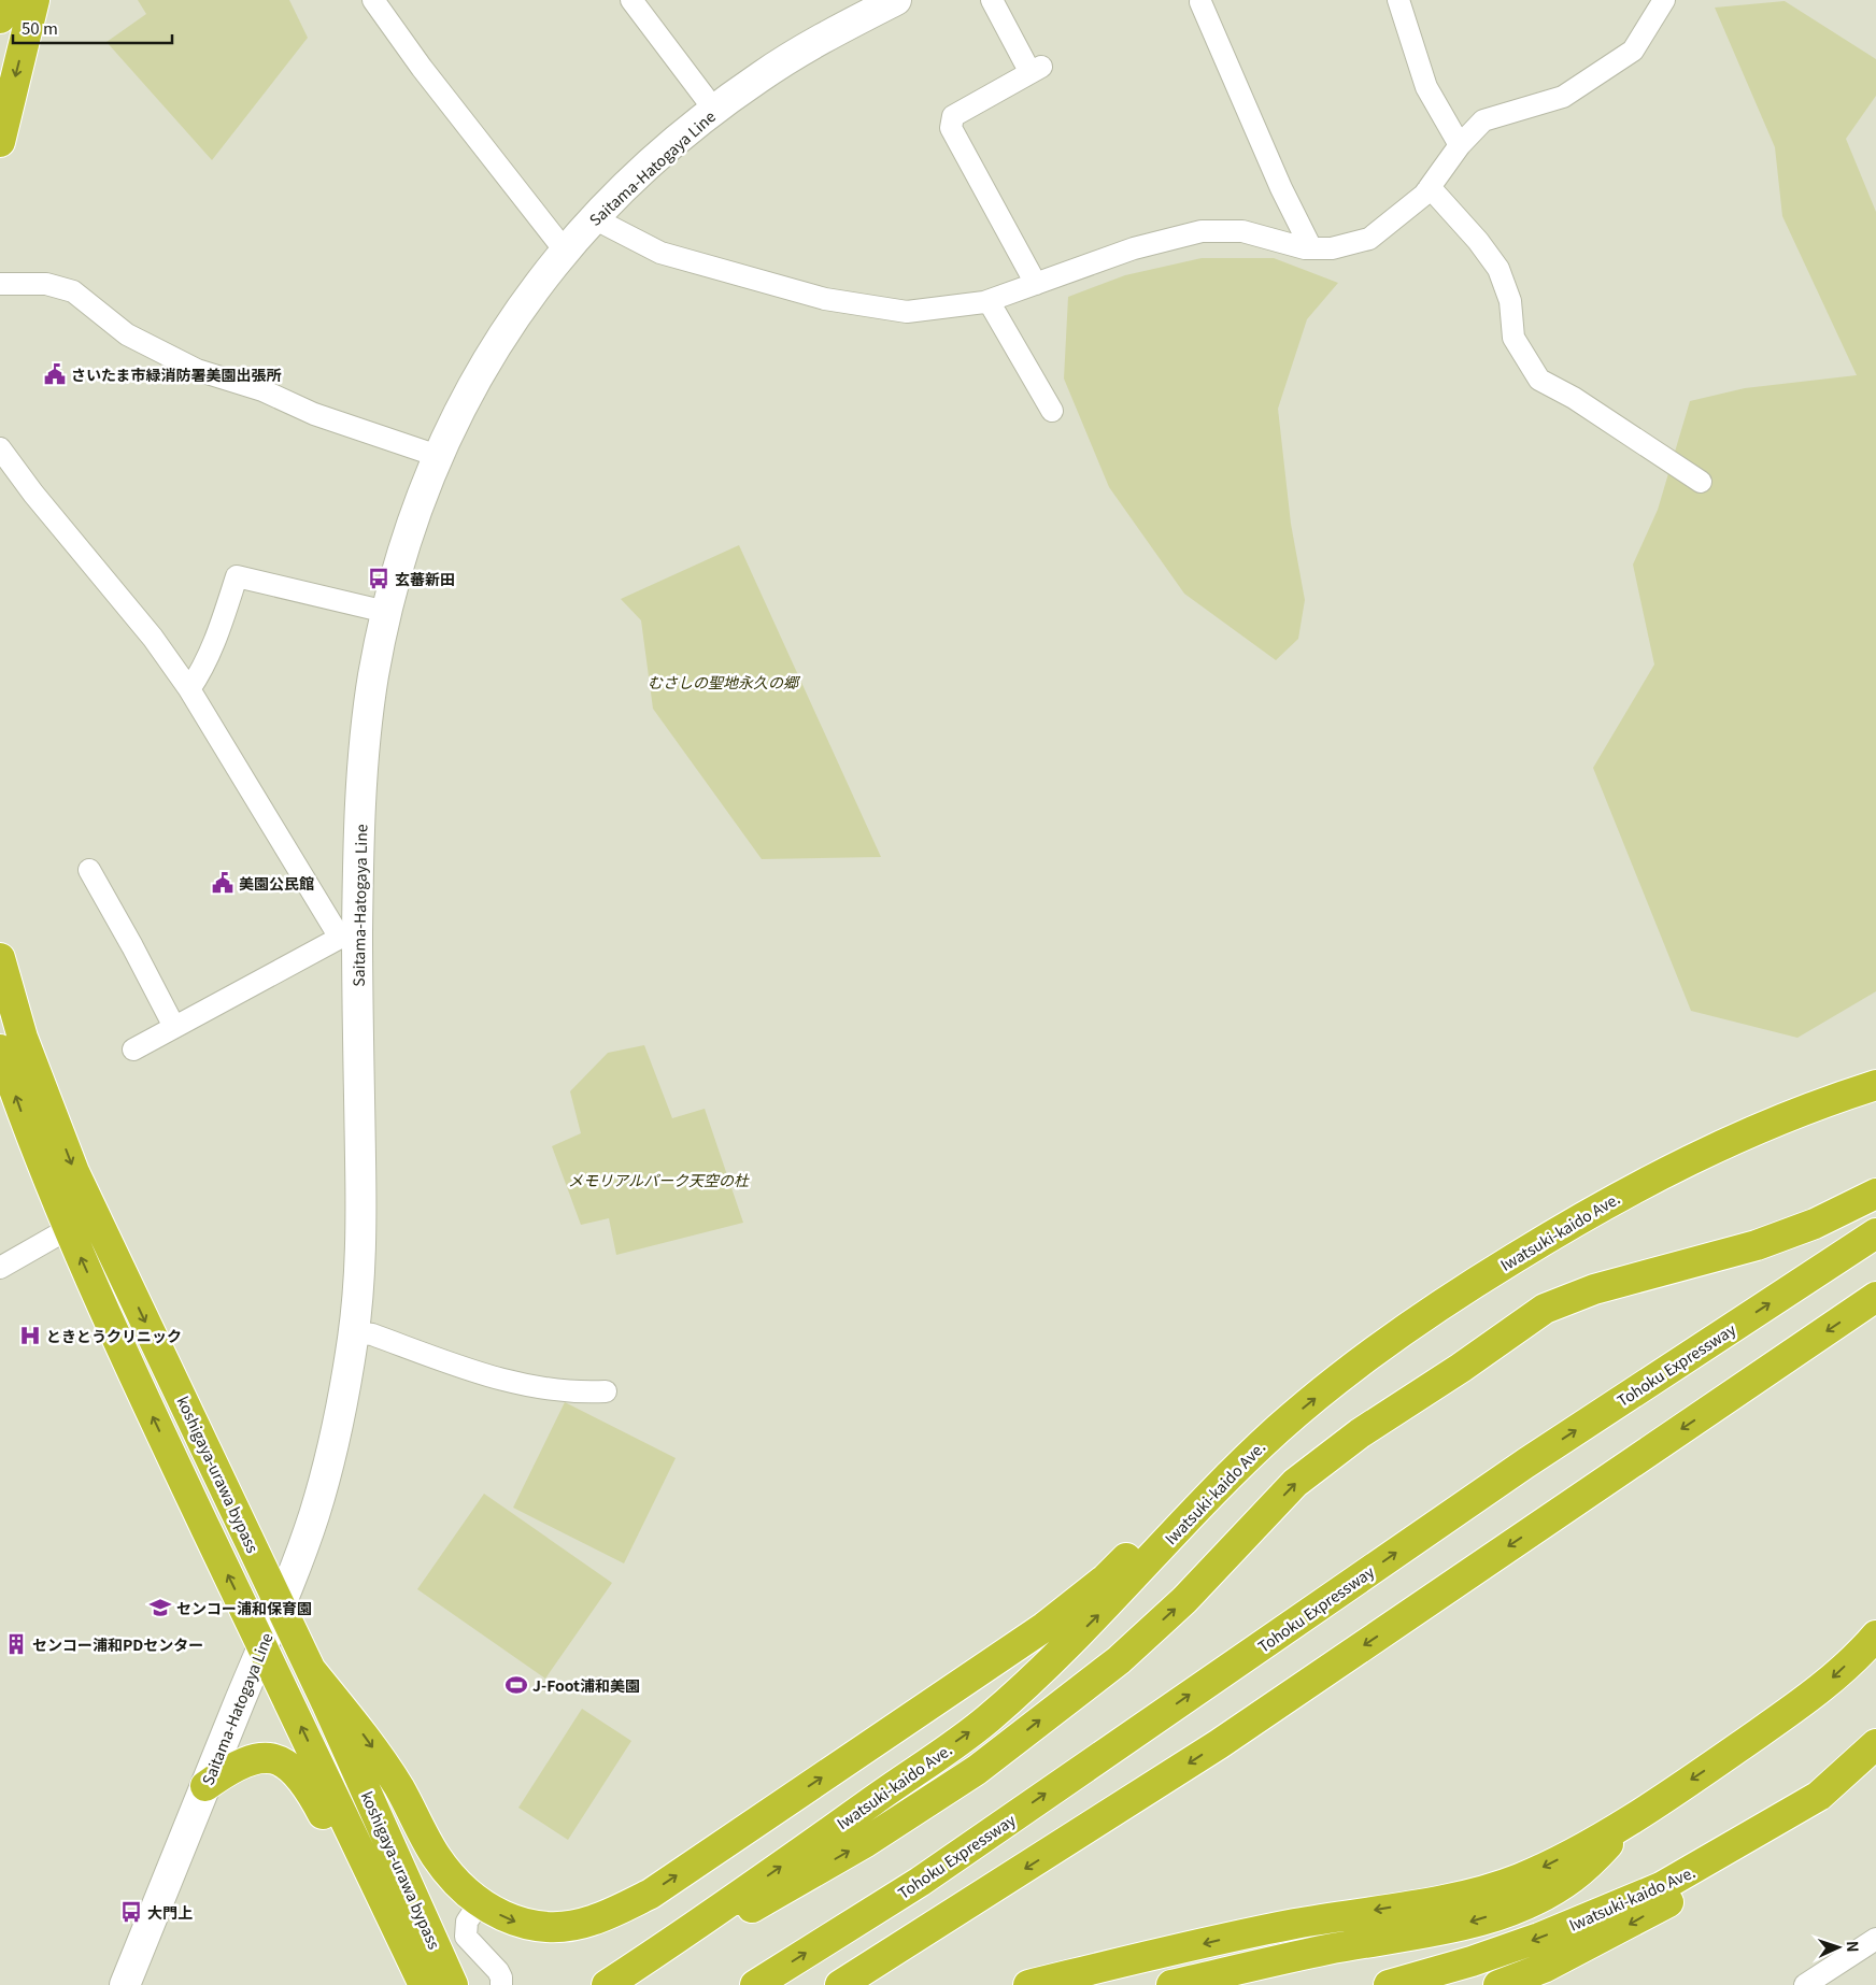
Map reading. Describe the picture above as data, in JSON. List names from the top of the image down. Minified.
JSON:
{"streets":{"highway":["Iwatsuki-kaido Ave.","Tohoku Expressway","koshigaya-urawa bypass"],"main road":["Saitama-Hatogaya Line"]},"crossings":[["Saitama-Hatogaya Line","koshigaya-urawa bypass"]],"parks":["むさしの聖地永久の郷","メモリアルパーク天空の杜"],"places":{"public building":["さいたま市緑消防署美園出張所","美園公民館"],"bus stop":["玄蕃新田","大門上"],"hospital":["ときとうクリニック"],"school or university":["センコー浦和保育園"],"building":["センコー浦和PDセンター"],"sports":["J-Foot浦和美園"]},"scale_bar":"50 m","north":"right"}
